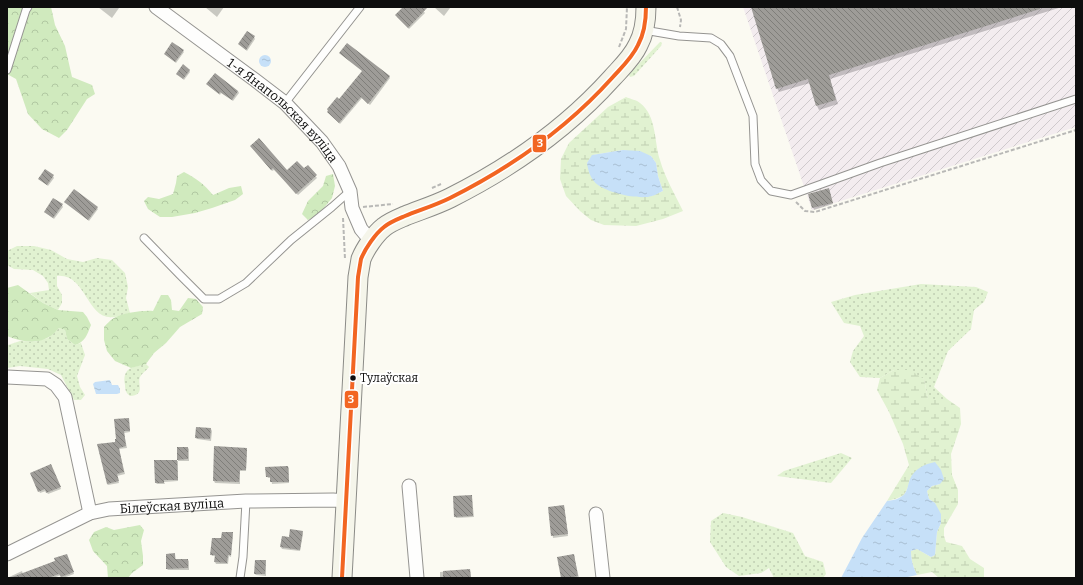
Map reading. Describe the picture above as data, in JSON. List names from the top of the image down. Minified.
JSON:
{"streets":{"street":["1-я Янапольская вуліца","Білеўская вуліца"]},"places":["Тулаўская"],"lines":["transit line 3"]}
